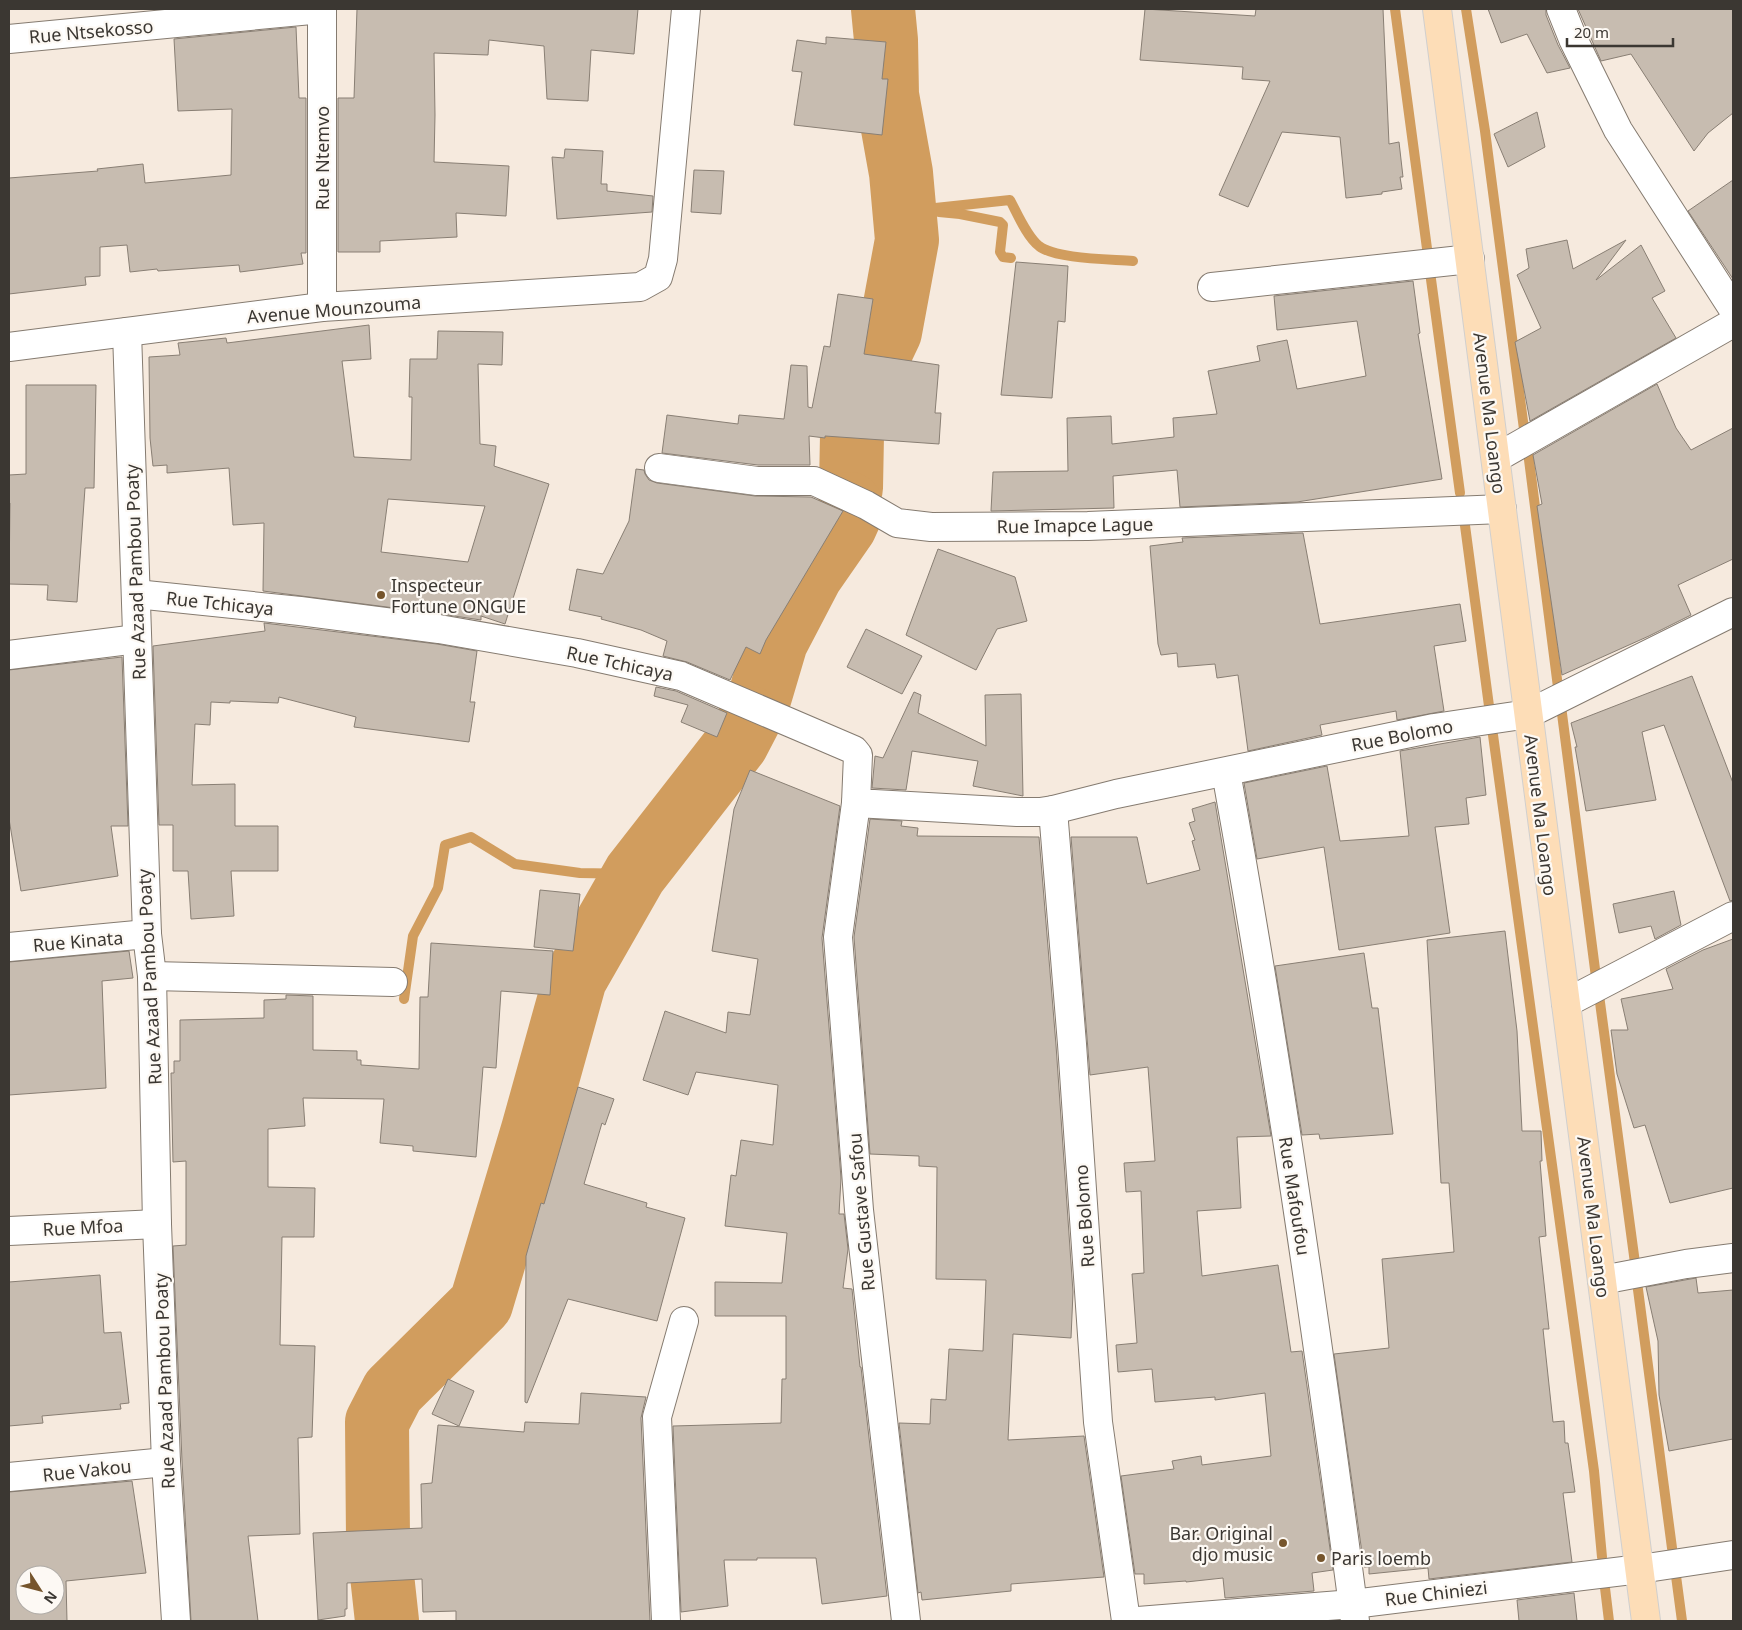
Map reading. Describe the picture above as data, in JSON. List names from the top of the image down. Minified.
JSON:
{"streets":{"main road":["Avenue Ma Loango"],"street":["Rue Ntsekosso","Rue Ntemvo","Avenue Mounzouma","Rue Imapce Lague","Rue Azaad Pambou Poaty","Rue Tchicaya","Rue Bolomo","Rue Kinata","Rue Mafoufou","Rue Gustave Safou","Rue Mfoa","Rue Vakou","Rue Chiniezi"]},"crossings":[["Rue Ntsekosso","Rue Ntemvo"],["Rue Ntemvo","Avenue Mounzouma"],["Avenue Mounzouma","Rue Azaad Pambou Poaty"],["Avenue Ma Loango","Rue Imapce Lague"],["Avenue Ma Loango","Rue Bolomo"],["Avenue Ma Loango","Rue Chiniezi"],["Rue Azaad Pambou Poaty","Rue Tchicaya"],["Rue Azaad Pambou Poaty","Rue Kinata"],["Rue Azaad Pambou Poaty","Rue Mfoa"],["Rue Azaad Pambou Poaty","Rue Vakou"],["Rue Tchicaya","Rue Gustave Safou"],["Rue Bolomo","Rue Mafoufou"],["Rue Mafoufou","Rue Chiniezi"]],"places":["Inspecteur Fortune ONGUE","Bar. Original djo music","Paris loemb"],"scale_bar":"20 m","north":"bottom right"}
